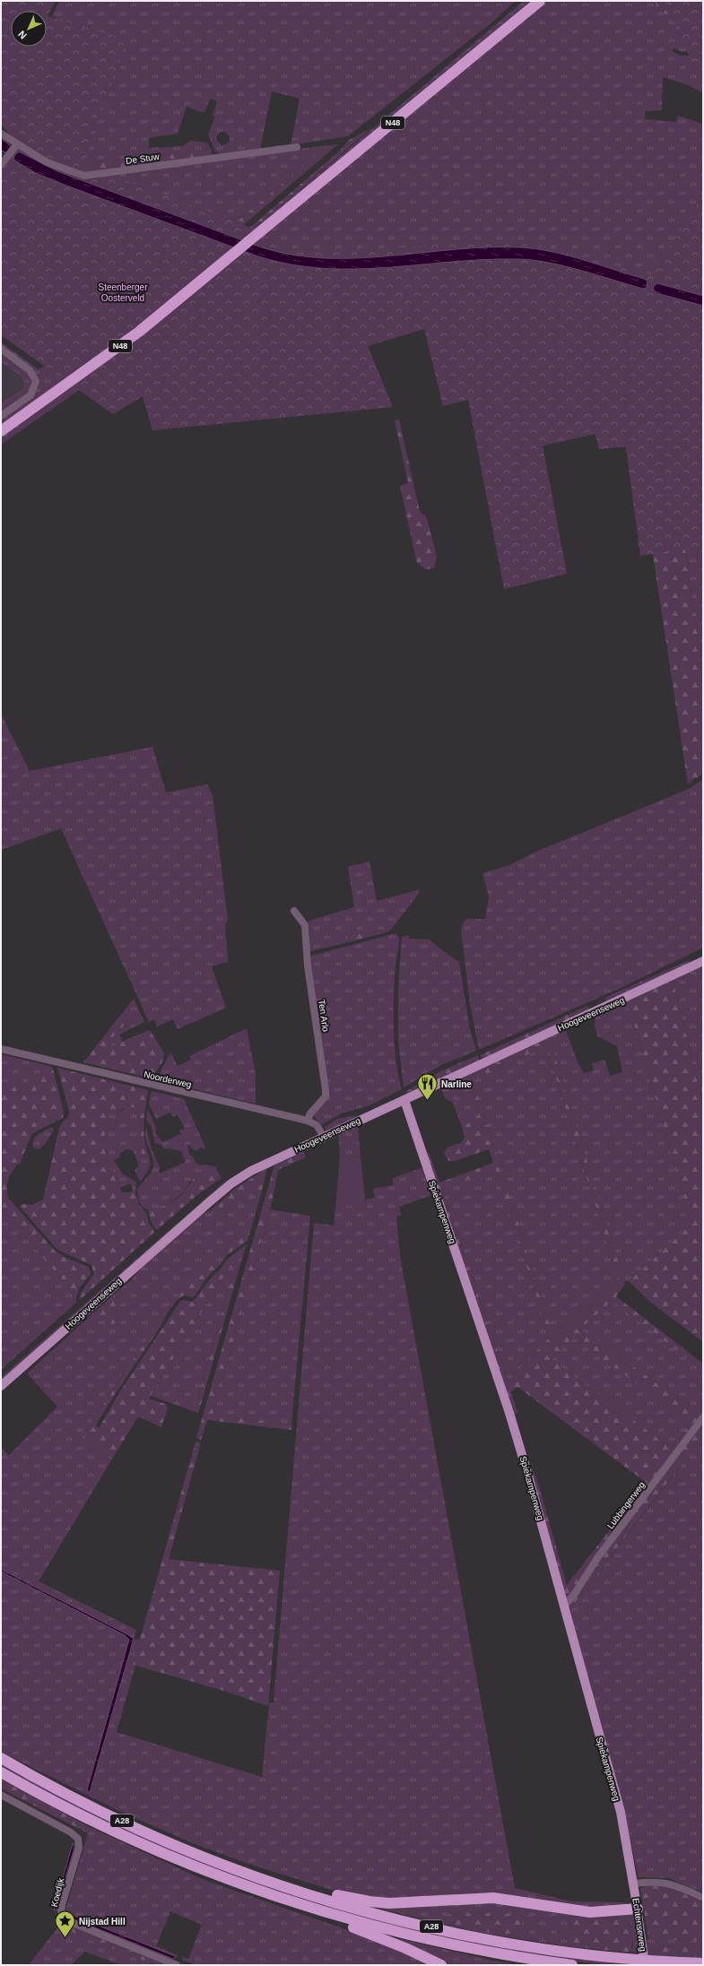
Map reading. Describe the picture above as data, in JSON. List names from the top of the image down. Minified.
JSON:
{"streets":{"highway":["N48","A28"],"main road":["Hoogeveenseweg","Spiekampenweg","Echtenseweg"],"street":["De Stuw","Ten Arlo","Noorderweg","Lubbingerweg","Koedijk"]},"crossings":[["Hoogeveenseweg","Noorderweg"],["Hoogeveenseweg","Spiekampenweg"],["Ten Arlo","Noorderweg"],["Spiekampenweg","Lubbingerweg"],["Spiekampenweg","Echtenseweg"],["A28","Echtenseweg"]],"parks":["Steenberger Oosterveld"],"places":{"restaurant":["Narline"],"place":["Nijstad Hill"]},"north":"bottom left"}
